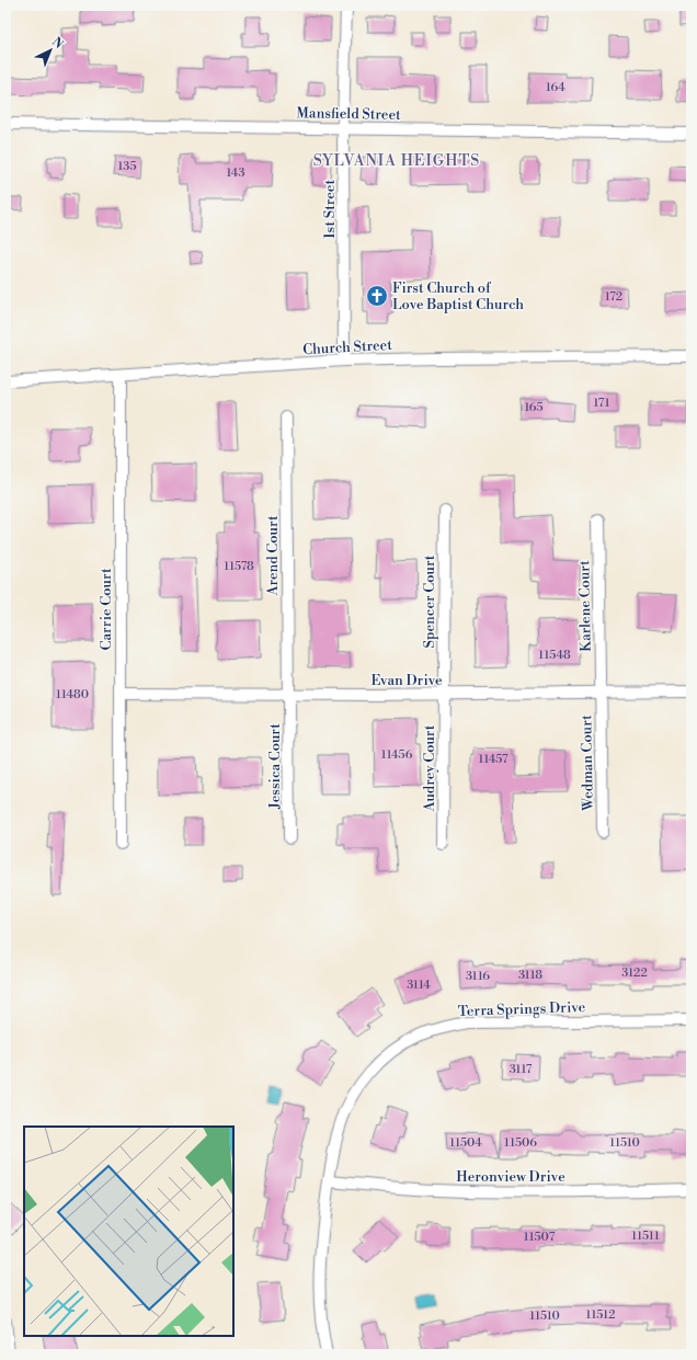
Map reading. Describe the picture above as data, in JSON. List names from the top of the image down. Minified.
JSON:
{"streets":{"street":["Mansfield Street","1st Street","Church Street","Arend Court","Spencer Court","Karlene Court","Carrie Court","Evan Drive","Wedman Court","Jessica Court","Audrey Court","Terra Springs Drive","Heronview Drive"]},"crossings":[["Mansfield Street","1st Street"],["1st Street","Church Street"],["Church Street","Carrie Court"],["Arend Court","Evan Drive"],["Arend Court","Jessica Court"],["Spencer Court","Evan Drive"],["Spencer Court","Audrey Court"],["Karlene Court","Evan Drive"],["Karlene Court","Wedman Court"],["Carrie Court","Evan Drive"],["Evan Drive","Wedman Court"],["Evan Drive","Jessica Court"],["Evan Drive","Audrey Court"],["Terra Springs Drive","Heronview Drive"]],"districts":["SYLVANIA HEIGHTS"],"places":{"church":["First Church of Love Baptist Church"]},"house_numbers":["164","135","143","172","171","165","11578","11548","11480","11456","11457","3122","3118","3116","3114","3117","11504","11506","11510","11511","11507","11512","11510"],"north":"top right"}
